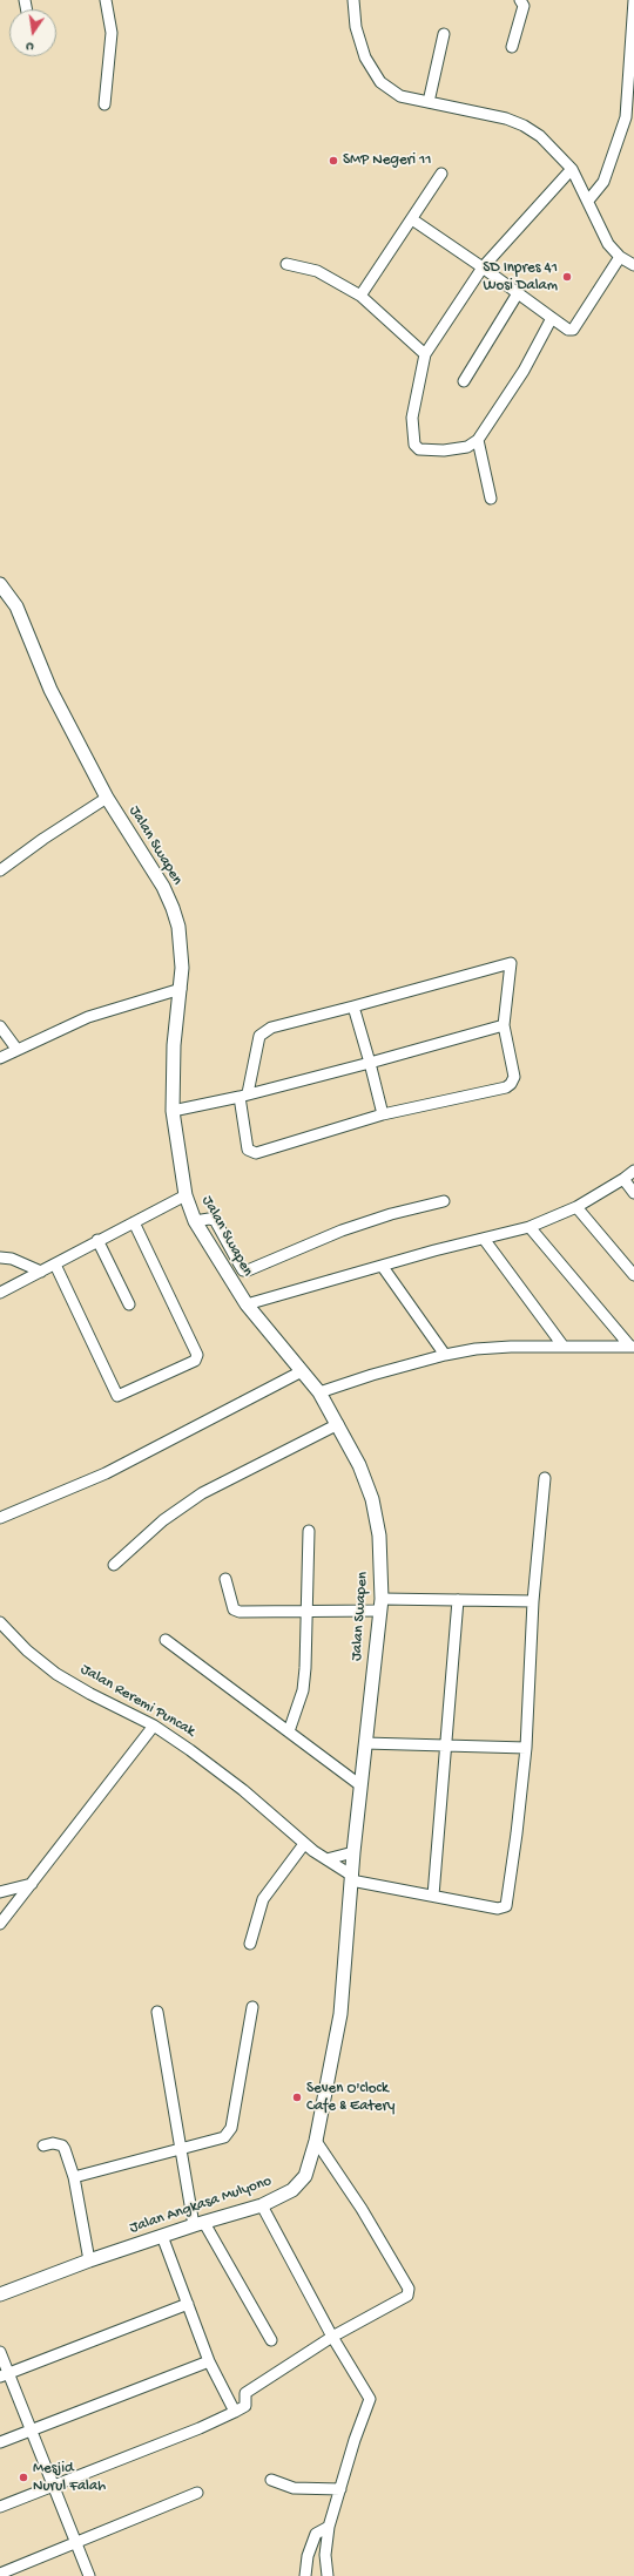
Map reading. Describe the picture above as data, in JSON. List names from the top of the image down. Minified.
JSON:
{"streets":{"main road":["Jalan Swapen","Jalan Angkasa Mulyono"],"street":["Jalan Reremi Puncak"]},"crossings":[["Jalan Reremi Puncak","Jalan Angkasa Mulyono"]],"places":["SMP Negeri 11","SD Inpres 41 Wosi Dalam","Seven O'clock Cafe & Eatery","Mesjid Nurul Falah"],"north":"bottom"}
